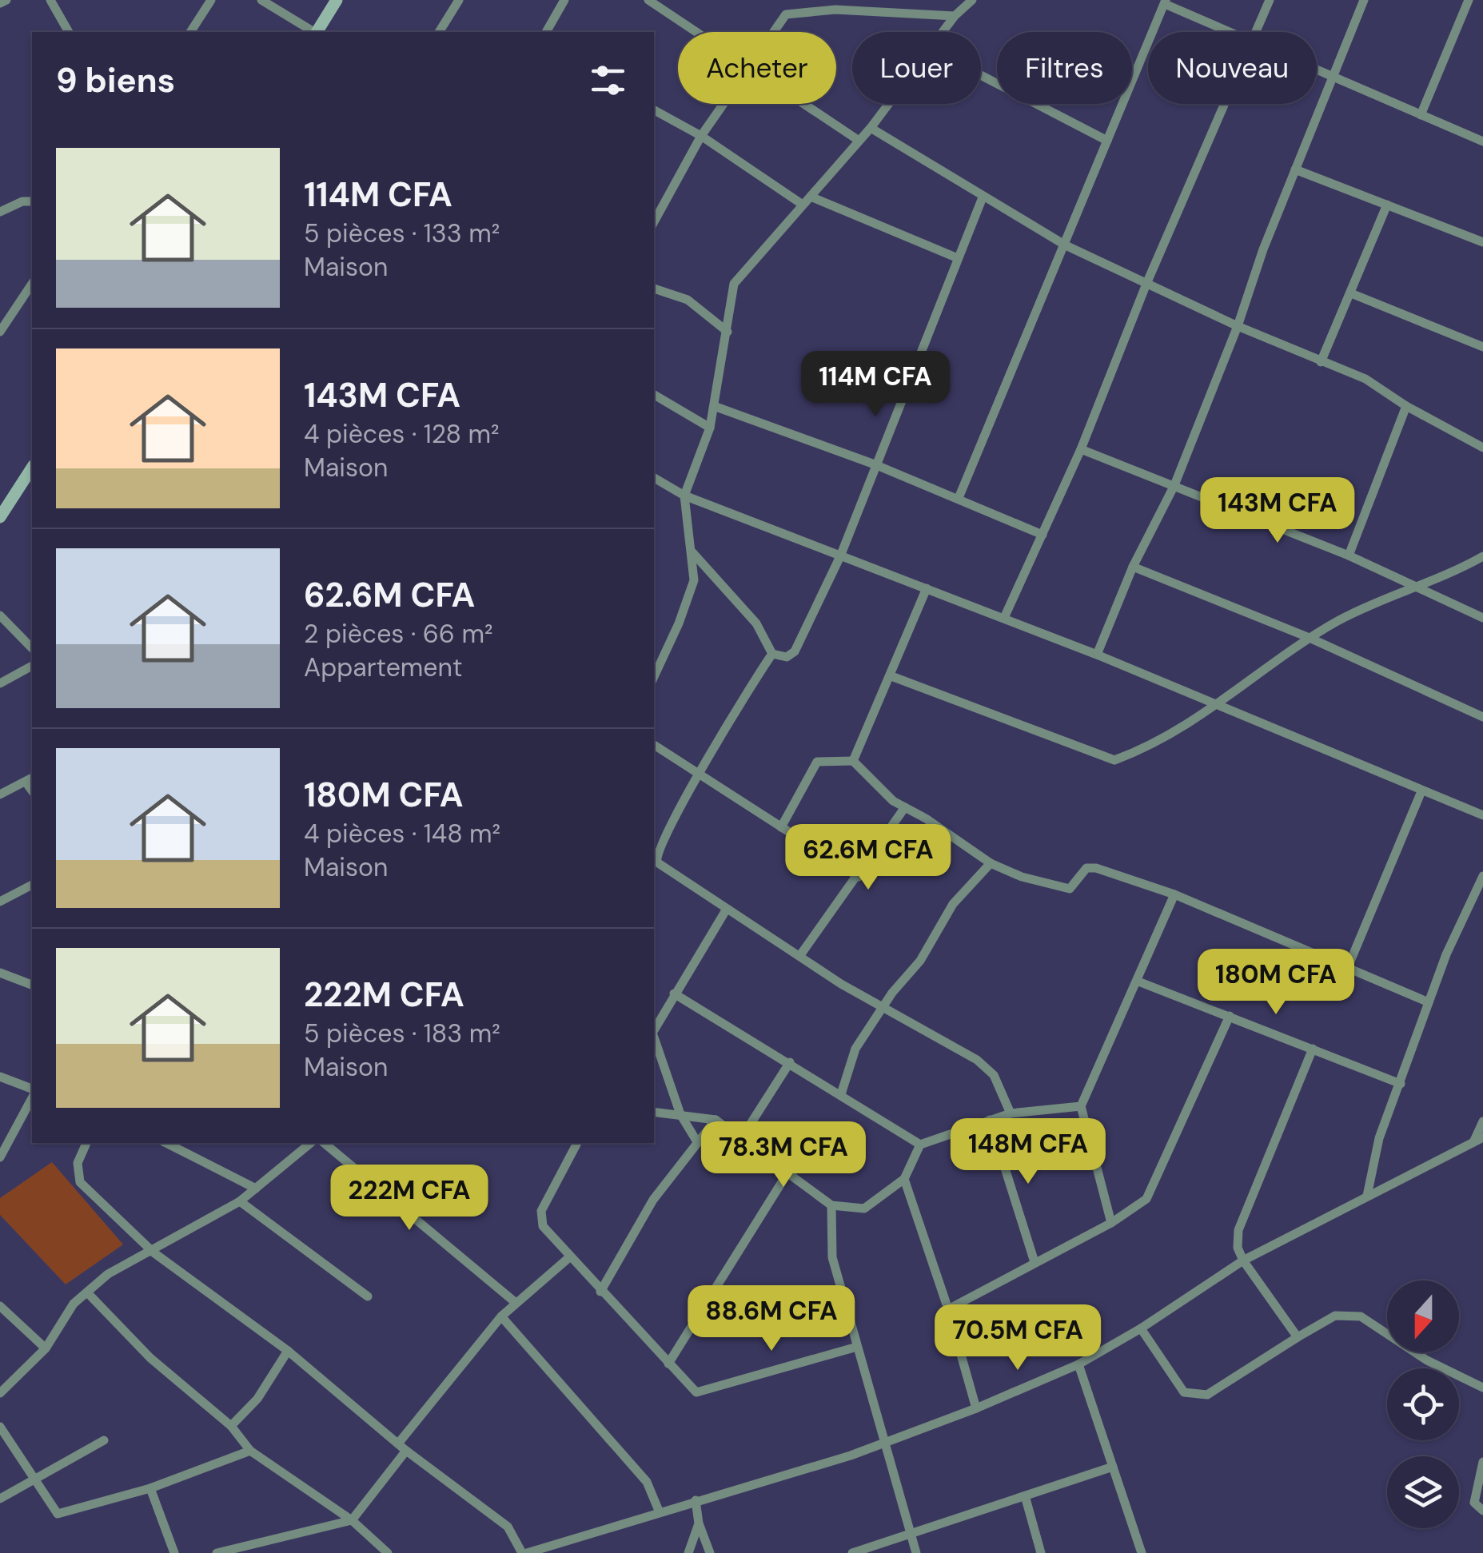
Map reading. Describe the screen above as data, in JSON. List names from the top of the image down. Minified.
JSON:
{"north":"bottom","page":{"chip":["Acheter","Louer","Filtres","Nouveau"],"heading":"9 biens","list":[{"name":"114M CFA","note":"5 pièces · 133 m² · Maison"},{"name":"143M CFA","note":"4 pièces · 128 m² · Maison"},{"name":"62.6M CFA","note":"2 pièces · 66 m² · Appartement"},{"name":"180M CFA","note":"4 pièces · 148 m² · Maison"},{"name":"222M CFA","note":"5 pièces · 183 m² · Maison"}],"price":["114M CFA","143M CFA","62.6M CFA","180M CFA","148M CFA","78.3M CFA","222M CFA","88.6M CFA","70.5M CFA"]}}
